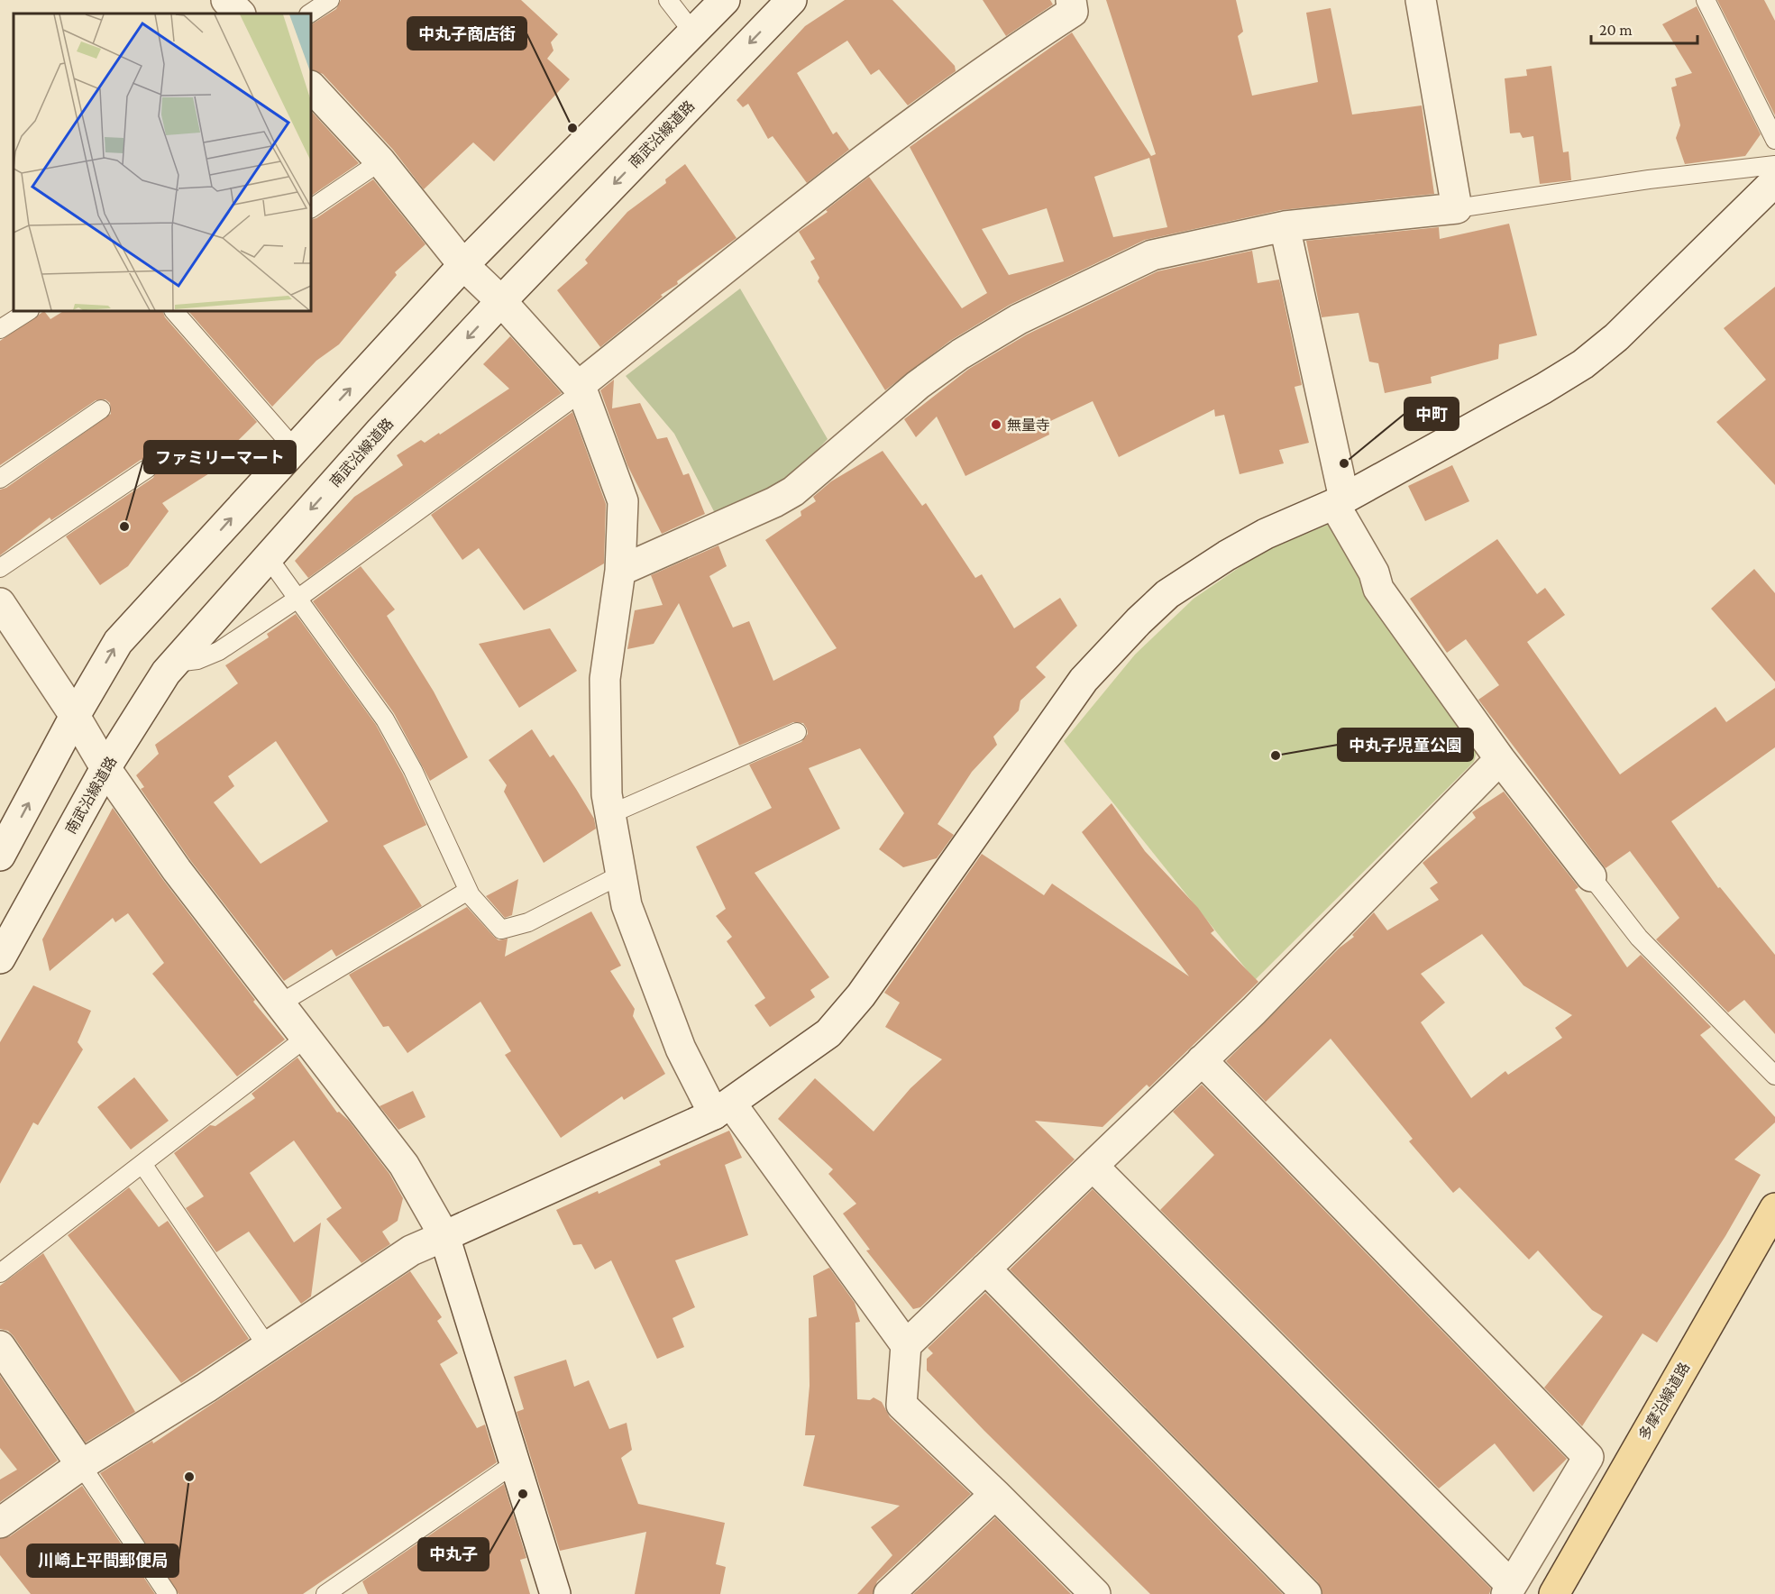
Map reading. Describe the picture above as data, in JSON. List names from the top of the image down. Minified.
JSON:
{"streets":{"main road":["多摩沿線道路"],"street":["南武沿線道路"]},"places":["中丸子商店街","無量寺","中町","ファミリーマート","中丸子児童公園","川崎上平間郵便局","中丸子"],"scale_bar":"20 m"}
